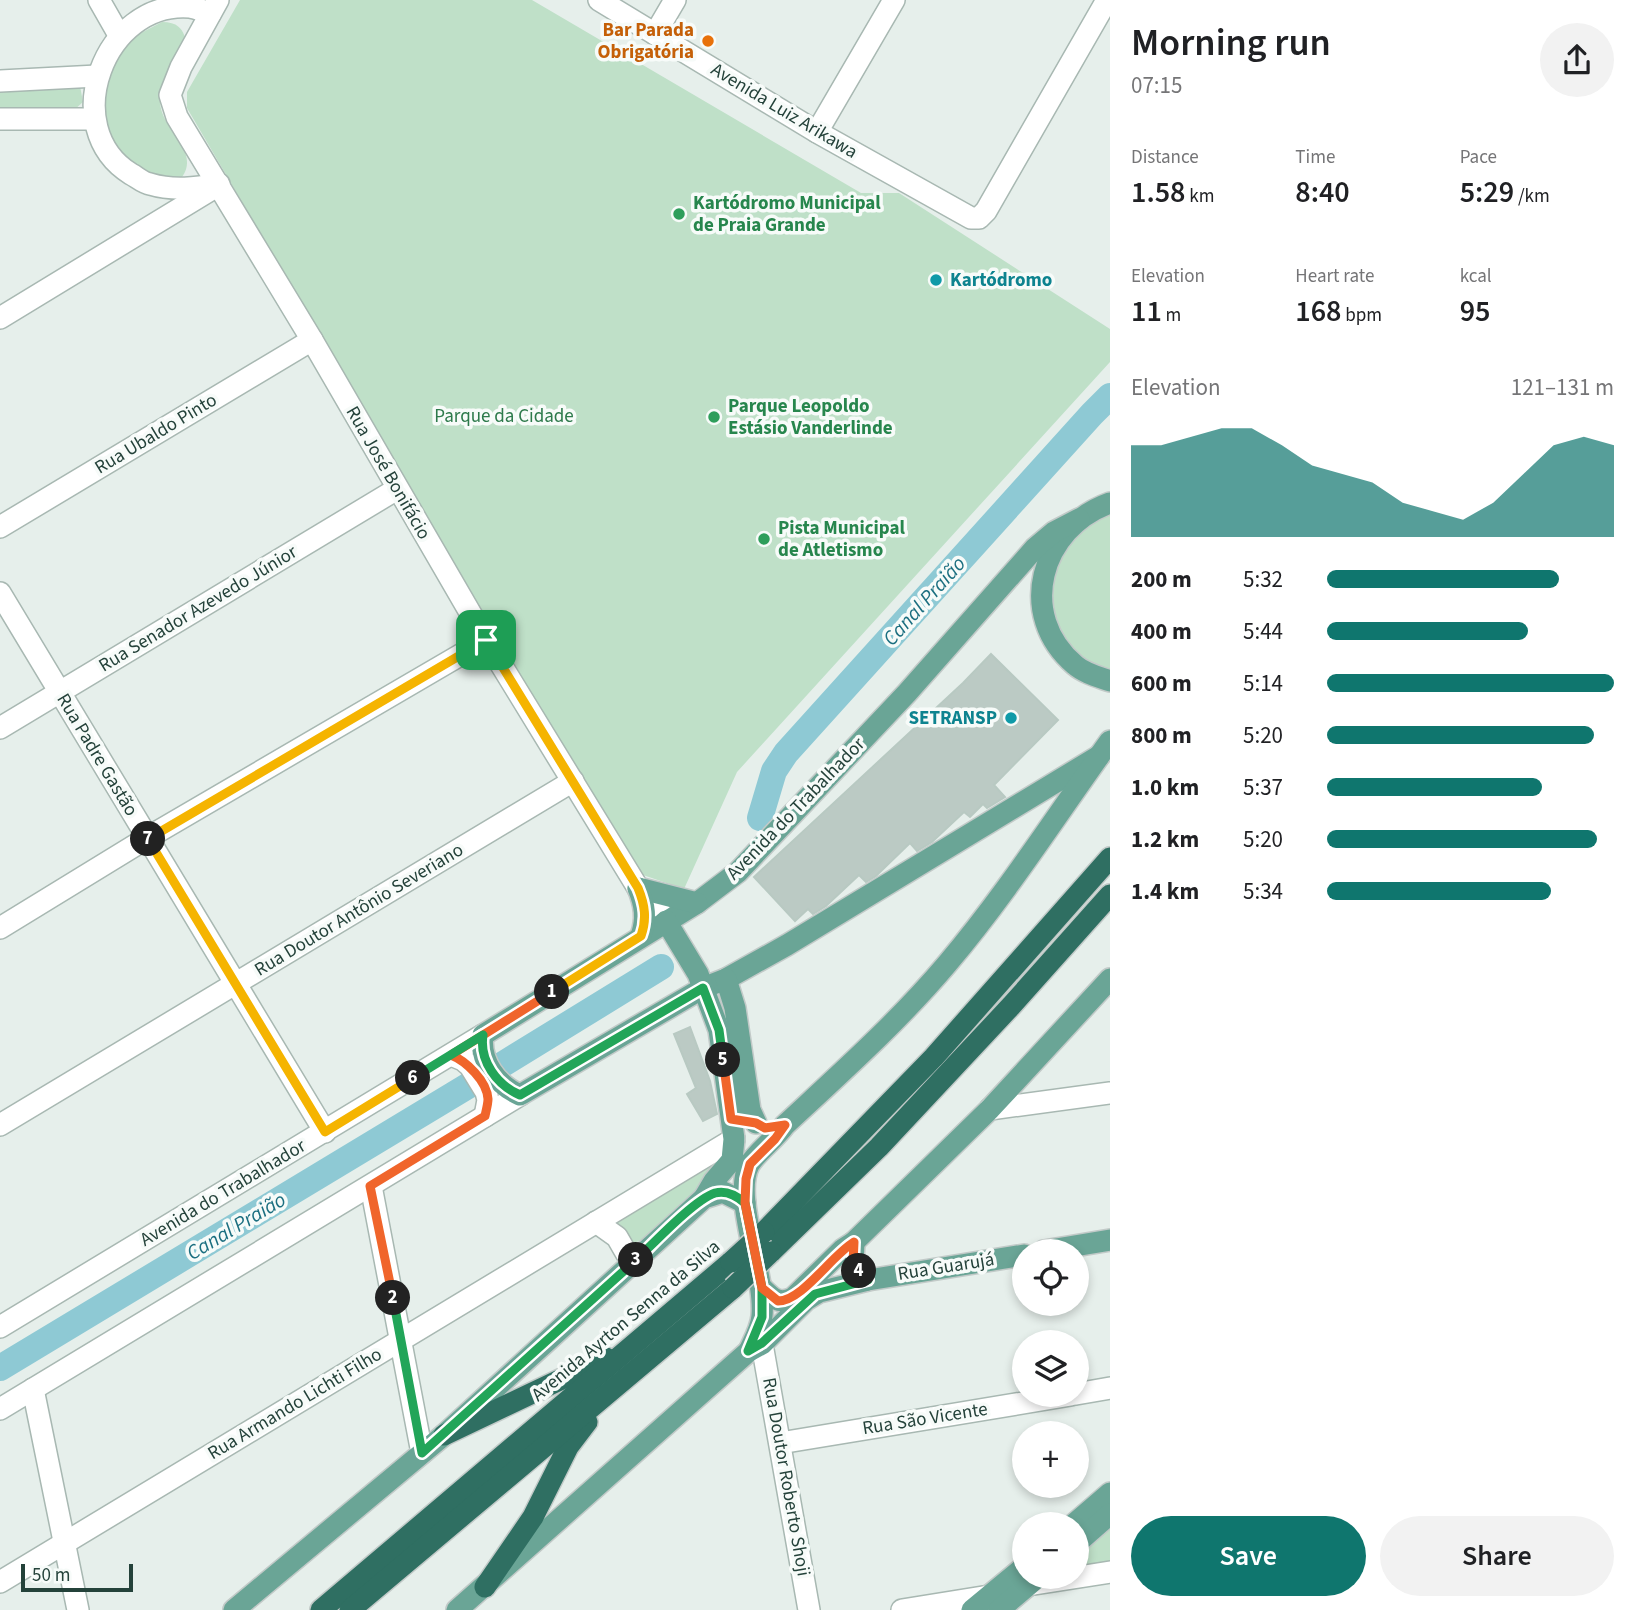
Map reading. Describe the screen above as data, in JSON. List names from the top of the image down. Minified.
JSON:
{"streets":{"highway":["Avenida Ayrton Senna da Silva"],"main road":["Avenida do Trabalhador","Rua Guarujá"],"street":["Avenida Luiz Arikawa","Rua Ubaldo Pinto","Rua José Bonifácio","Rua Senador Azevedo Júnior","Rua Padre Gastão","Rua Doutor Antônio Severiano","Rua Armando Lichti Filho","Rua São Vicente","Rua Doutor Roberto Shoji"]},"crossings":[["Rua Ubaldo Pinto","Rua José Bonifácio"],["Rua José Bonifácio","Rua Senador Azevedo Júnior"],["Rua José Bonifácio","Avenida do Trabalhador"],["Rua José Bonifácio","Rua Doutor Antônio Severiano"],["Rua Senador Azevedo Júnior","Rua Padre Gastão"],["Rua Padre Gastão","Avenida do Trabalhador"],["Rua Padre Gastão","Rua Doutor Antônio Severiano"],["Rua Guarujá","Rua Doutor Roberto Shoji"],["Rua São Vicente","Rua Doutor Roberto Shoji"]],"water":["Canal Praião"],"parks":["Parque da Cidade"],"places":["Bar Parada Obrigatória","Kartódromo Municipal de Praia Grande","Kartódromo","Parque Leopoldo Estásio Vanderlinde","Pista Municipal de Atletismo","SETRANSP"],"scale_bar":"50 m","page":{"heading":["Morning run","07:15"],"stats":[["Distance","1.58 km"],["Time","8:40"],["Pace","5:29 /km"],["Elevation","11 m"],["Heart rate","168 bpm"],["kcal","95"]],"chart":["Elevation","121–131 m"],"list":[{"name":"200 m","note":"5:32"},{"name":"400 m","note":"5:44"},{"name":"600 m","note":"5:14"},{"name":"800 m","note":"5:20"},{"name":"1.0 km","note":"5:37"},{"name":"1.2 km","note":"5:20"},{"name":"1.4 km","note":"5:34"}],"pins":["7","1","5","6","3","4","2"],"map_buttons":["+","−"],"buttons":["Save","Share"],"scale":"50 m"}}
